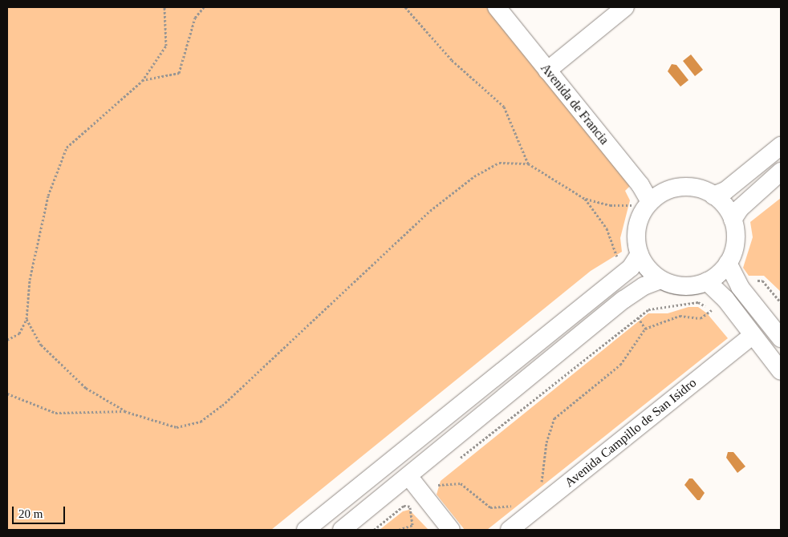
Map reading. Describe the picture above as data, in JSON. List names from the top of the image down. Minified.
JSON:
{"streets":{"street":["Avenida de Francia","Avenida Campillo de San Isidro"]},"scale_bar":"20 m"}
